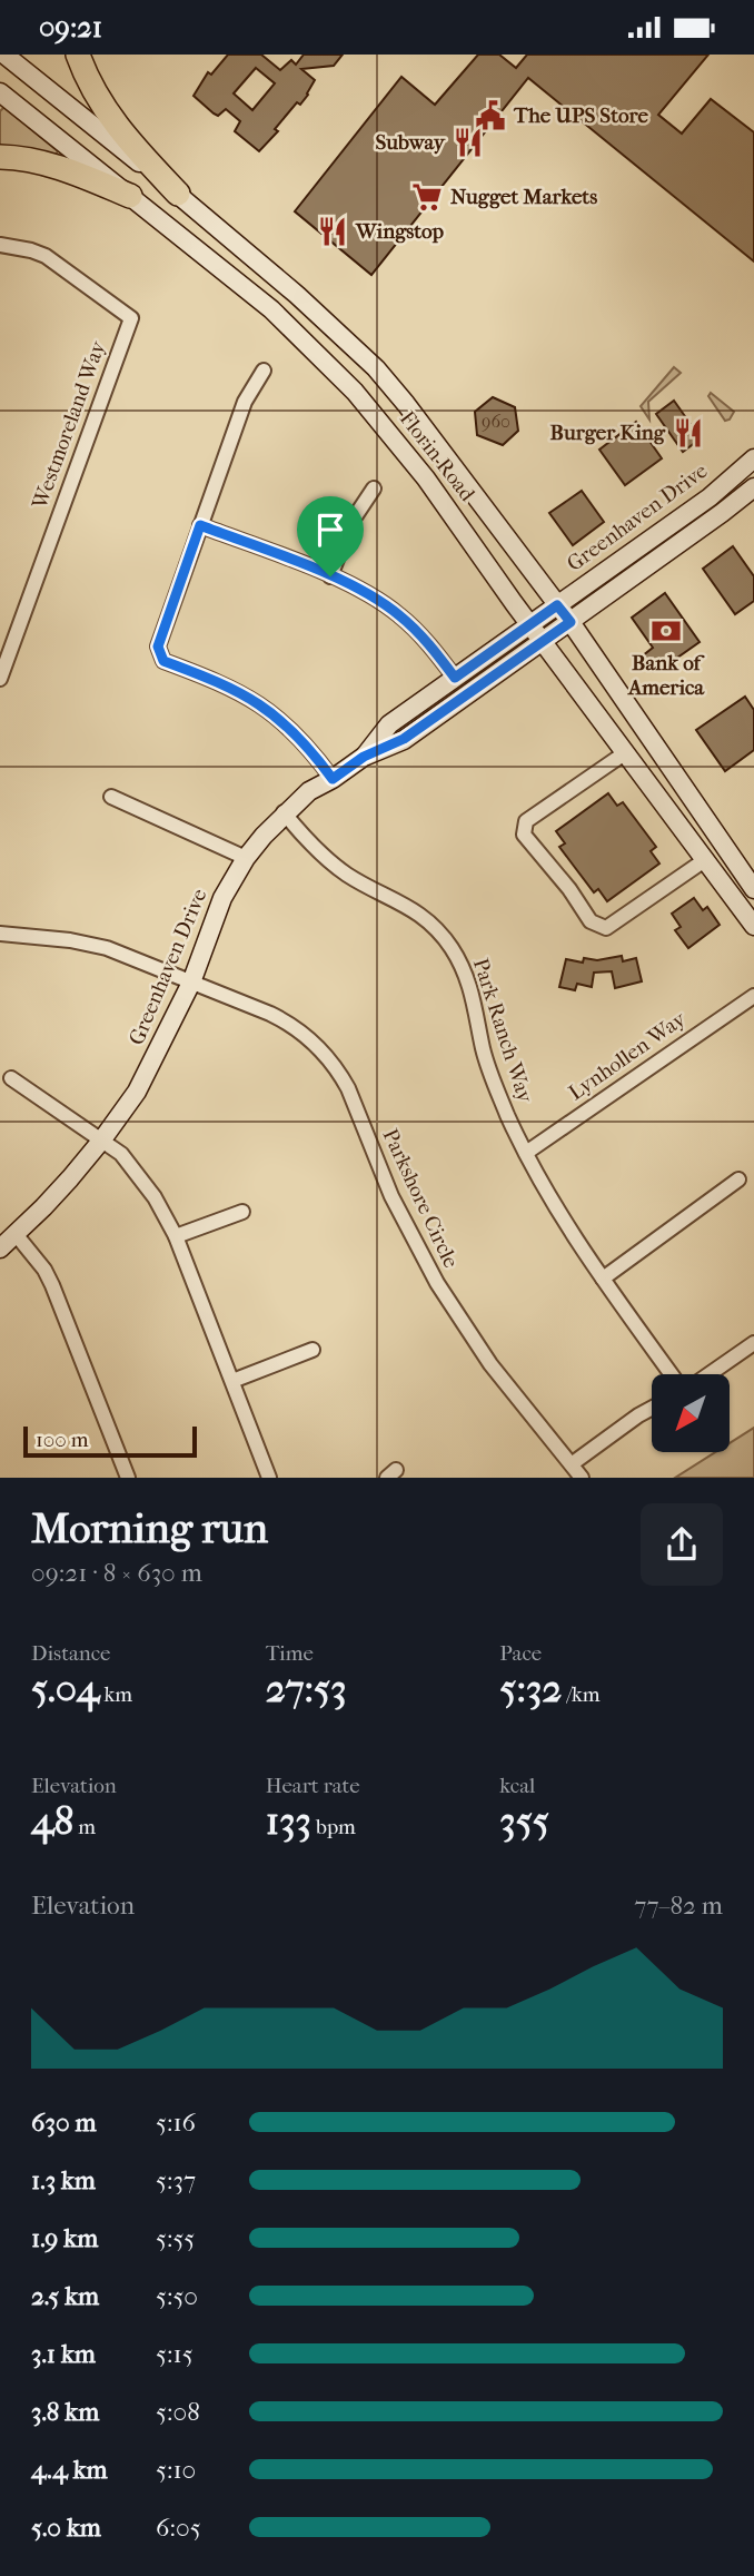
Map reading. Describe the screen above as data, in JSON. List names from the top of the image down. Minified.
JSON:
{"streets":{"main road":["Florin Road","Greenhaven Drive"],"street":["Westmoreland Way","Park Ranch Way","Lynhollen Way","Parkshore Circle"]},"crossings":[["Florin Road","Greenhaven Drive"],["Greenhaven Drive","Park Ranch Way"],["Greenhaven Drive","Parkshore Circle"],["Park Ranch Way","Lynhollen Way"]],"places":{"public building":["The UPS Store"],"restaurant":["Subway","Wingstop","Burger King"],"supermarket":["Nugget Markets"],"bank":["Bank of America"]},"house_numbers":["960"],"scale_bar":"100 m","north":"bottom left","page":{"status":"09:21","scale":"100 m","heading":["Morning run","09:21 · 8 × 630 m"],"stats":[["Distance","5.04 km"],["Time","27:53"],["Pace","5:32 /km"],["Elevation","48 m"],["Heart rate","133 bpm"],["kcal","355"]],"chart":["Elevation","77–82 m"],"list":[{"name":"630 m","note":"5:16"},{"name":"1.3 km","note":"5:37"},{"name":"1.9 km","note":"5:55"},{"name":"2.5 km","note":"5:50"},{"name":"3.1 km","note":"5:15"},{"name":"3.8 km","note":"5:08"},{"name":"4.4 km","note":"5:10"},{"name":"5.0 km","note":"6:05"}]}}
